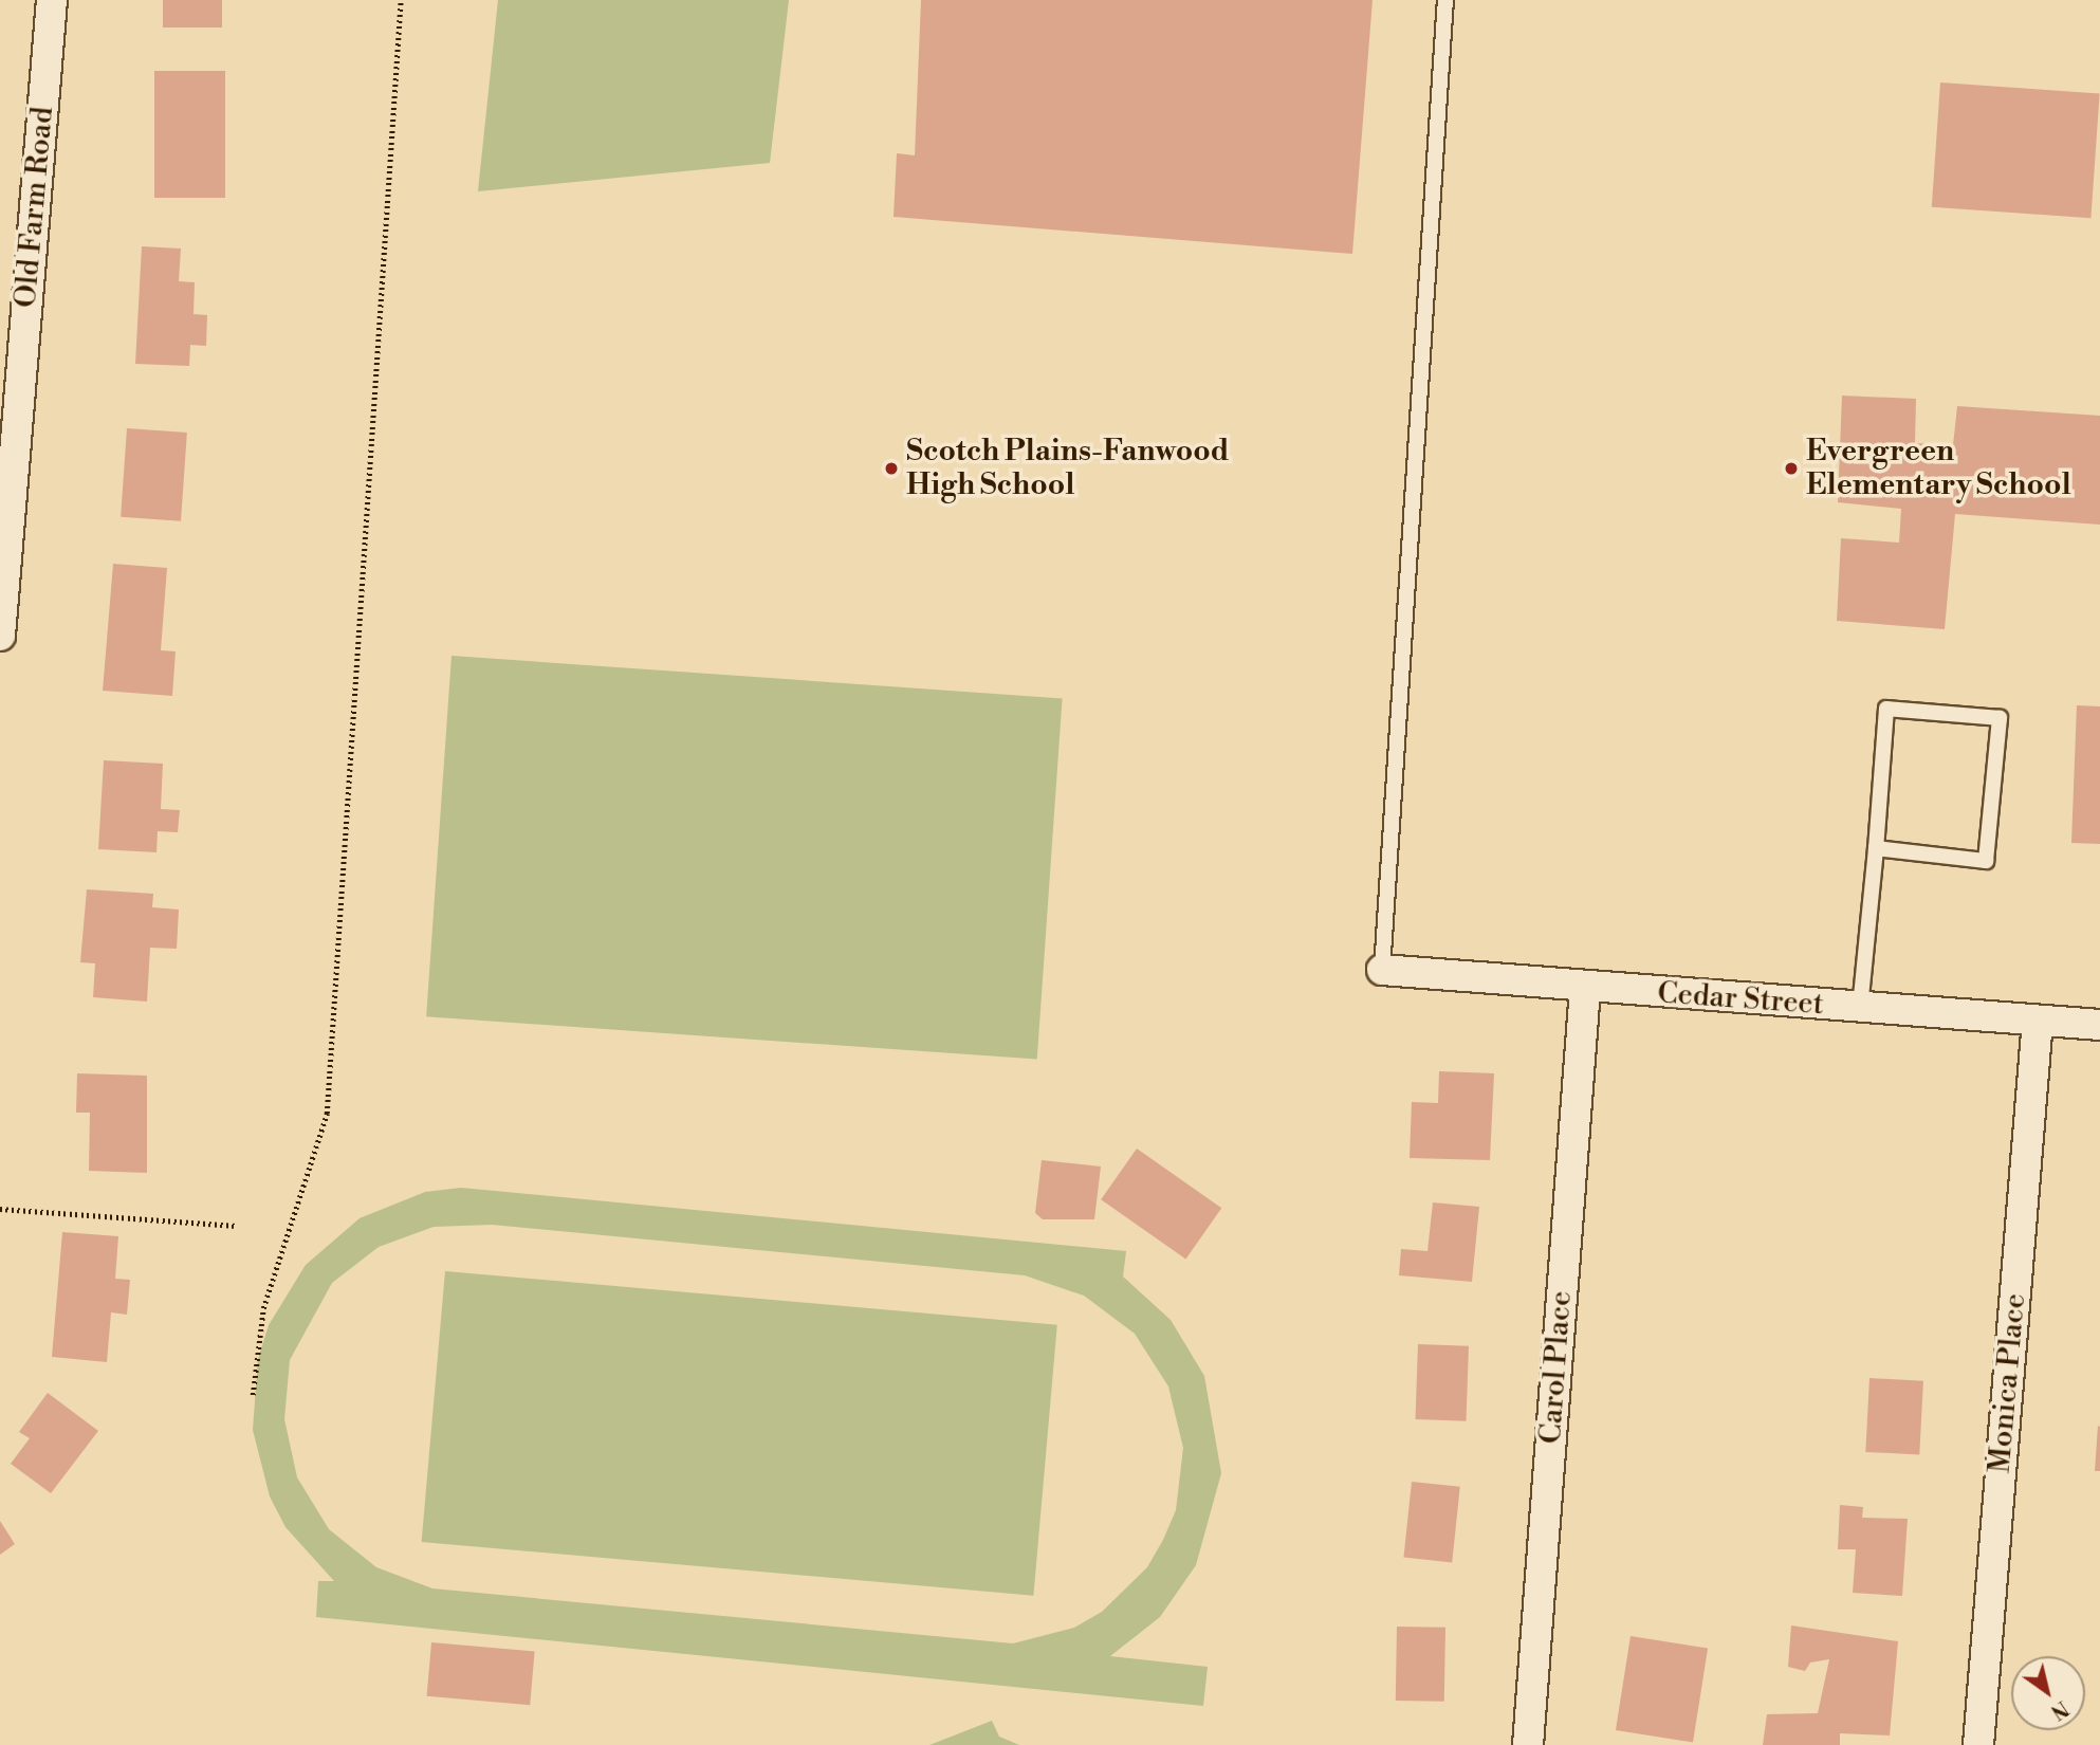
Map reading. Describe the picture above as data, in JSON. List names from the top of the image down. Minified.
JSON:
{"streets":{"street":["Old Farm Road","Cedar Street","Carol Place","Monica Place"]},"crossings":[["Cedar Street","Carol Place"],["Cedar Street","Monica Place"]],"places":["Scotch Plains-Fanwood High School","Evergreen Elementary School"],"north":"bottom right"}
